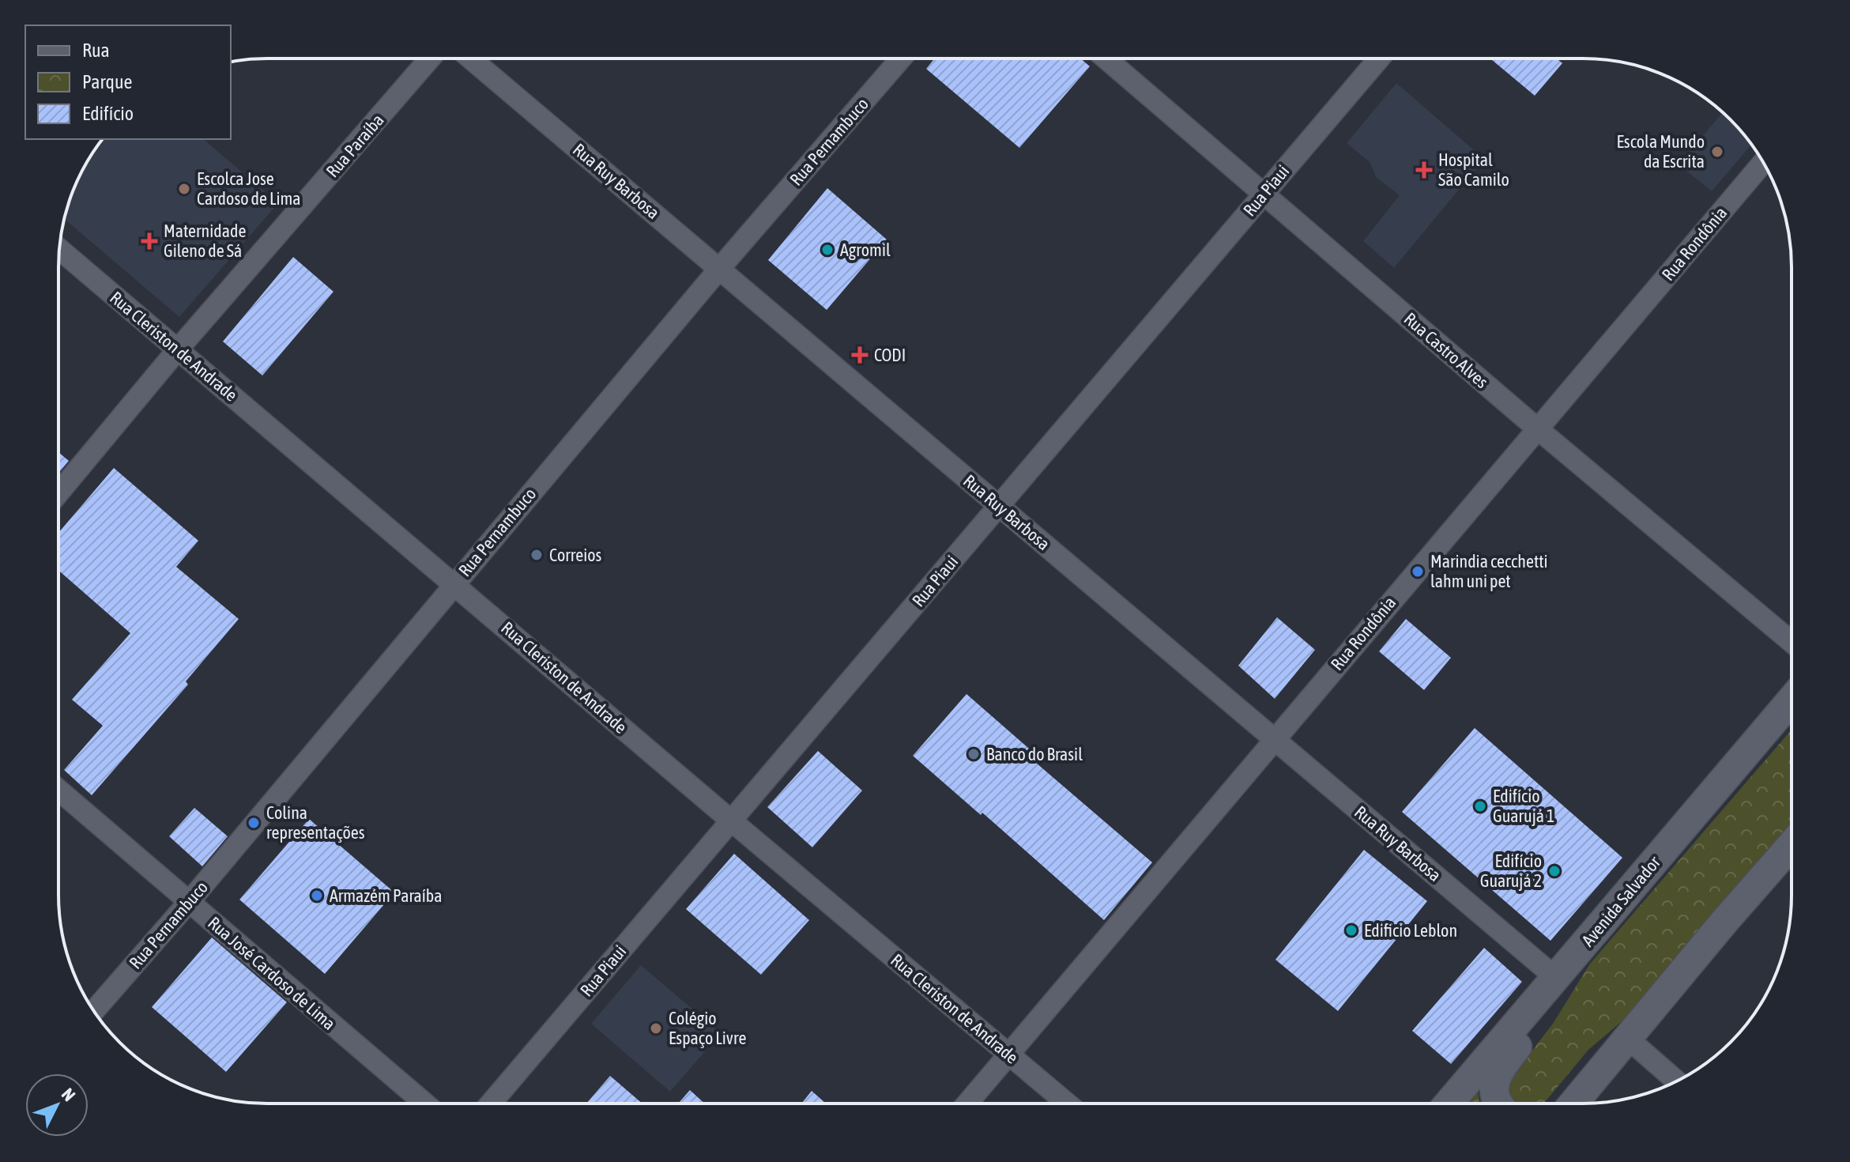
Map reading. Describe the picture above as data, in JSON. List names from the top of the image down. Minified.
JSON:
{"streets":{"main road":["Avenida Salvador"],"street":["Rua Pernambuco","Rua Paraíba","Rua Ruy Barbosa","Rua Piaui","Rua Rondônia","Rua Cleriston de Andrade","Rua Castro Alves","Rua José Cardoso de Lima"]},"crossings":[["Rua Pernambuco","Rua Ruy Barbosa"],["Rua Pernambuco","Rua Cleriston de Andrade"],["Rua Pernambuco","Rua José Cardoso de Lima"],["Rua Paraíba","Rua Cleriston de Andrade"],["Rua Ruy Barbosa","Rua Piaui"],["Rua Ruy Barbosa","Rua Rondônia"],["Rua Ruy Barbosa","Avenida Salvador"],["Rua Piaui","Rua Cleriston de Andrade"],["Rua Piaui","Rua Castro Alves"],["Rua Rondônia","Rua Cleriston de Andrade"],["Rua Rondônia","Rua Castro Alves"]],"places":{"other":["Escola Mundo da Escrita","Escolca Jose Cardoso de Lima","Agromil","Correios","Marindia cecchetti lahm uni pet","Banco do Brasil","Edifício Guarujá 1","Colina representações","Edifício Guarujá 2","Armazém Paraíba","Edificio Leblon","Colégio Espaço Livre"],"health":["Hospital São Camilo","Maternidade Gileno de Sá","CODI"]},"legend":["Rua","Parque","Edifício"],"north":"top right"}
